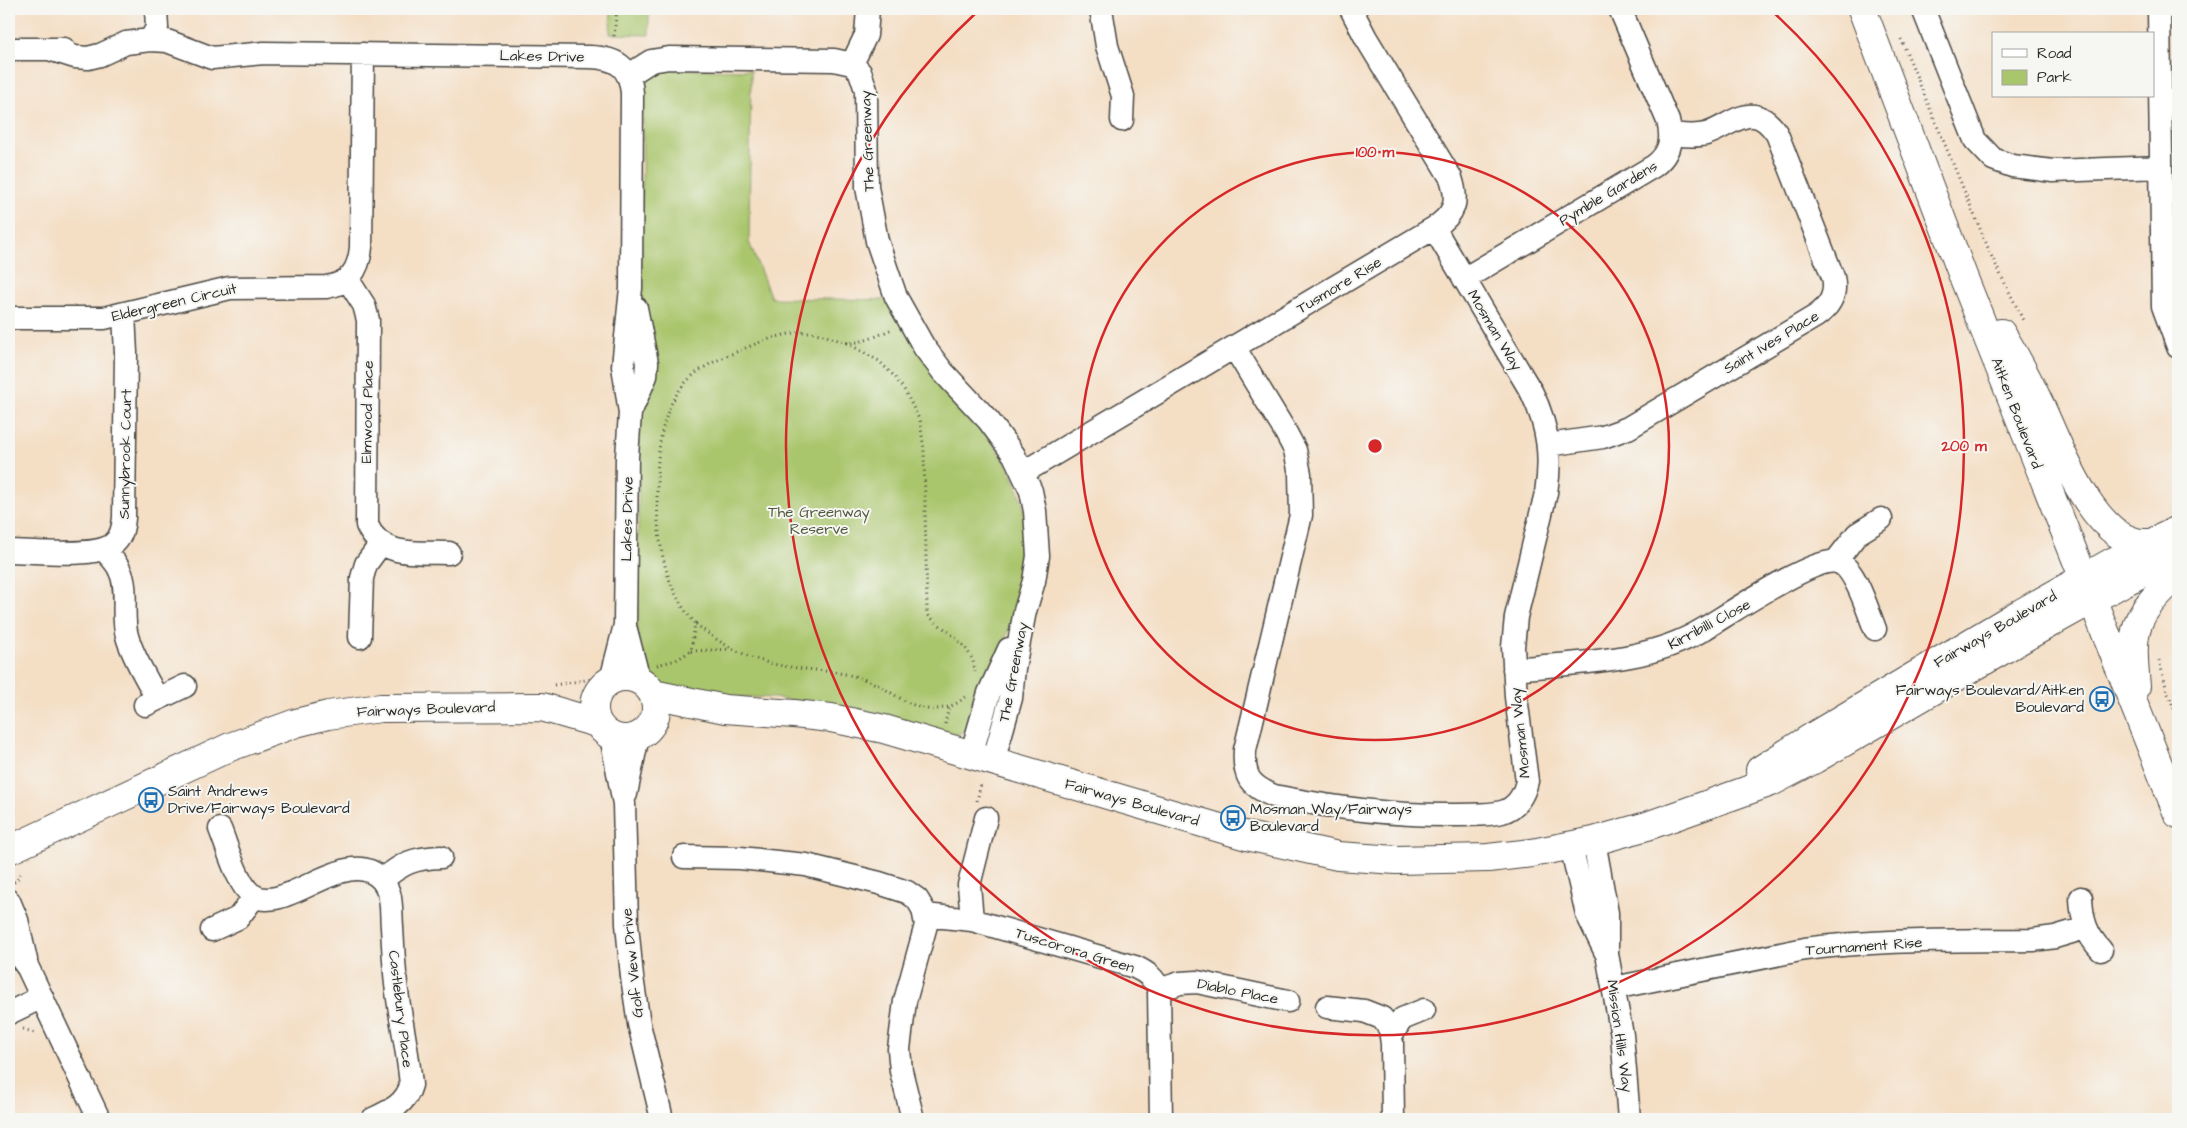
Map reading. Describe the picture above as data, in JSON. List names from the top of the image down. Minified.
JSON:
{"streets":{"street":["Lakes Drive","The Greenway","Pymble Gardens","Tusmore Rise","Eldergreen Circuit","Mosman Way","Saint Ives Place","Elmwood Place","Aitken Boulevard","Sunnybrook Court","Kirribilli Close","Fairways Boulevard","Tournament Rise","Tuscorora Green","Golf View Drive","Diablo Place","Castlebury Place","Mission Hills Way"]},"crossings":[["Lakes Drive","Fairways Boulevard"],["Lakes Drive","Golf View Drive"],["The Greenway","Tusmore Rise"],["The Greenway","Fairways Boulevard"],["Pymble Gardens","Mosman Way"],["Pymble Gardens","Saint Ives Place"],["Tusmore Rise","Mosman Way"],["Eldergreen Circuit","Elmwood Place"],["Eldergreen Circuit","Sunnybrook Court"],["Mosman Way","Saint Ives Place"],["Mosman Way","Kirribilli Close"],["Aitken Boulevard","Fairways Boulevard"],["Fairways Boulevard","Golf View Drive"],["Fairways Boulevard","Mission Hills Way"],["Tournament Rise","Mission Hills Way"],["Tuscorora Green","Diablo Place"]],"parks":["The Greenway Reserve"],"places":{"bus stop":["Fairways Boulevard/Aitken Boulevard","Saint Andrews Drive/Fairways Boulevard","Mosman Way/Fairways Boulevard"]},"legend":["Road","Park"],"rings":["100 m","200 m"]}
